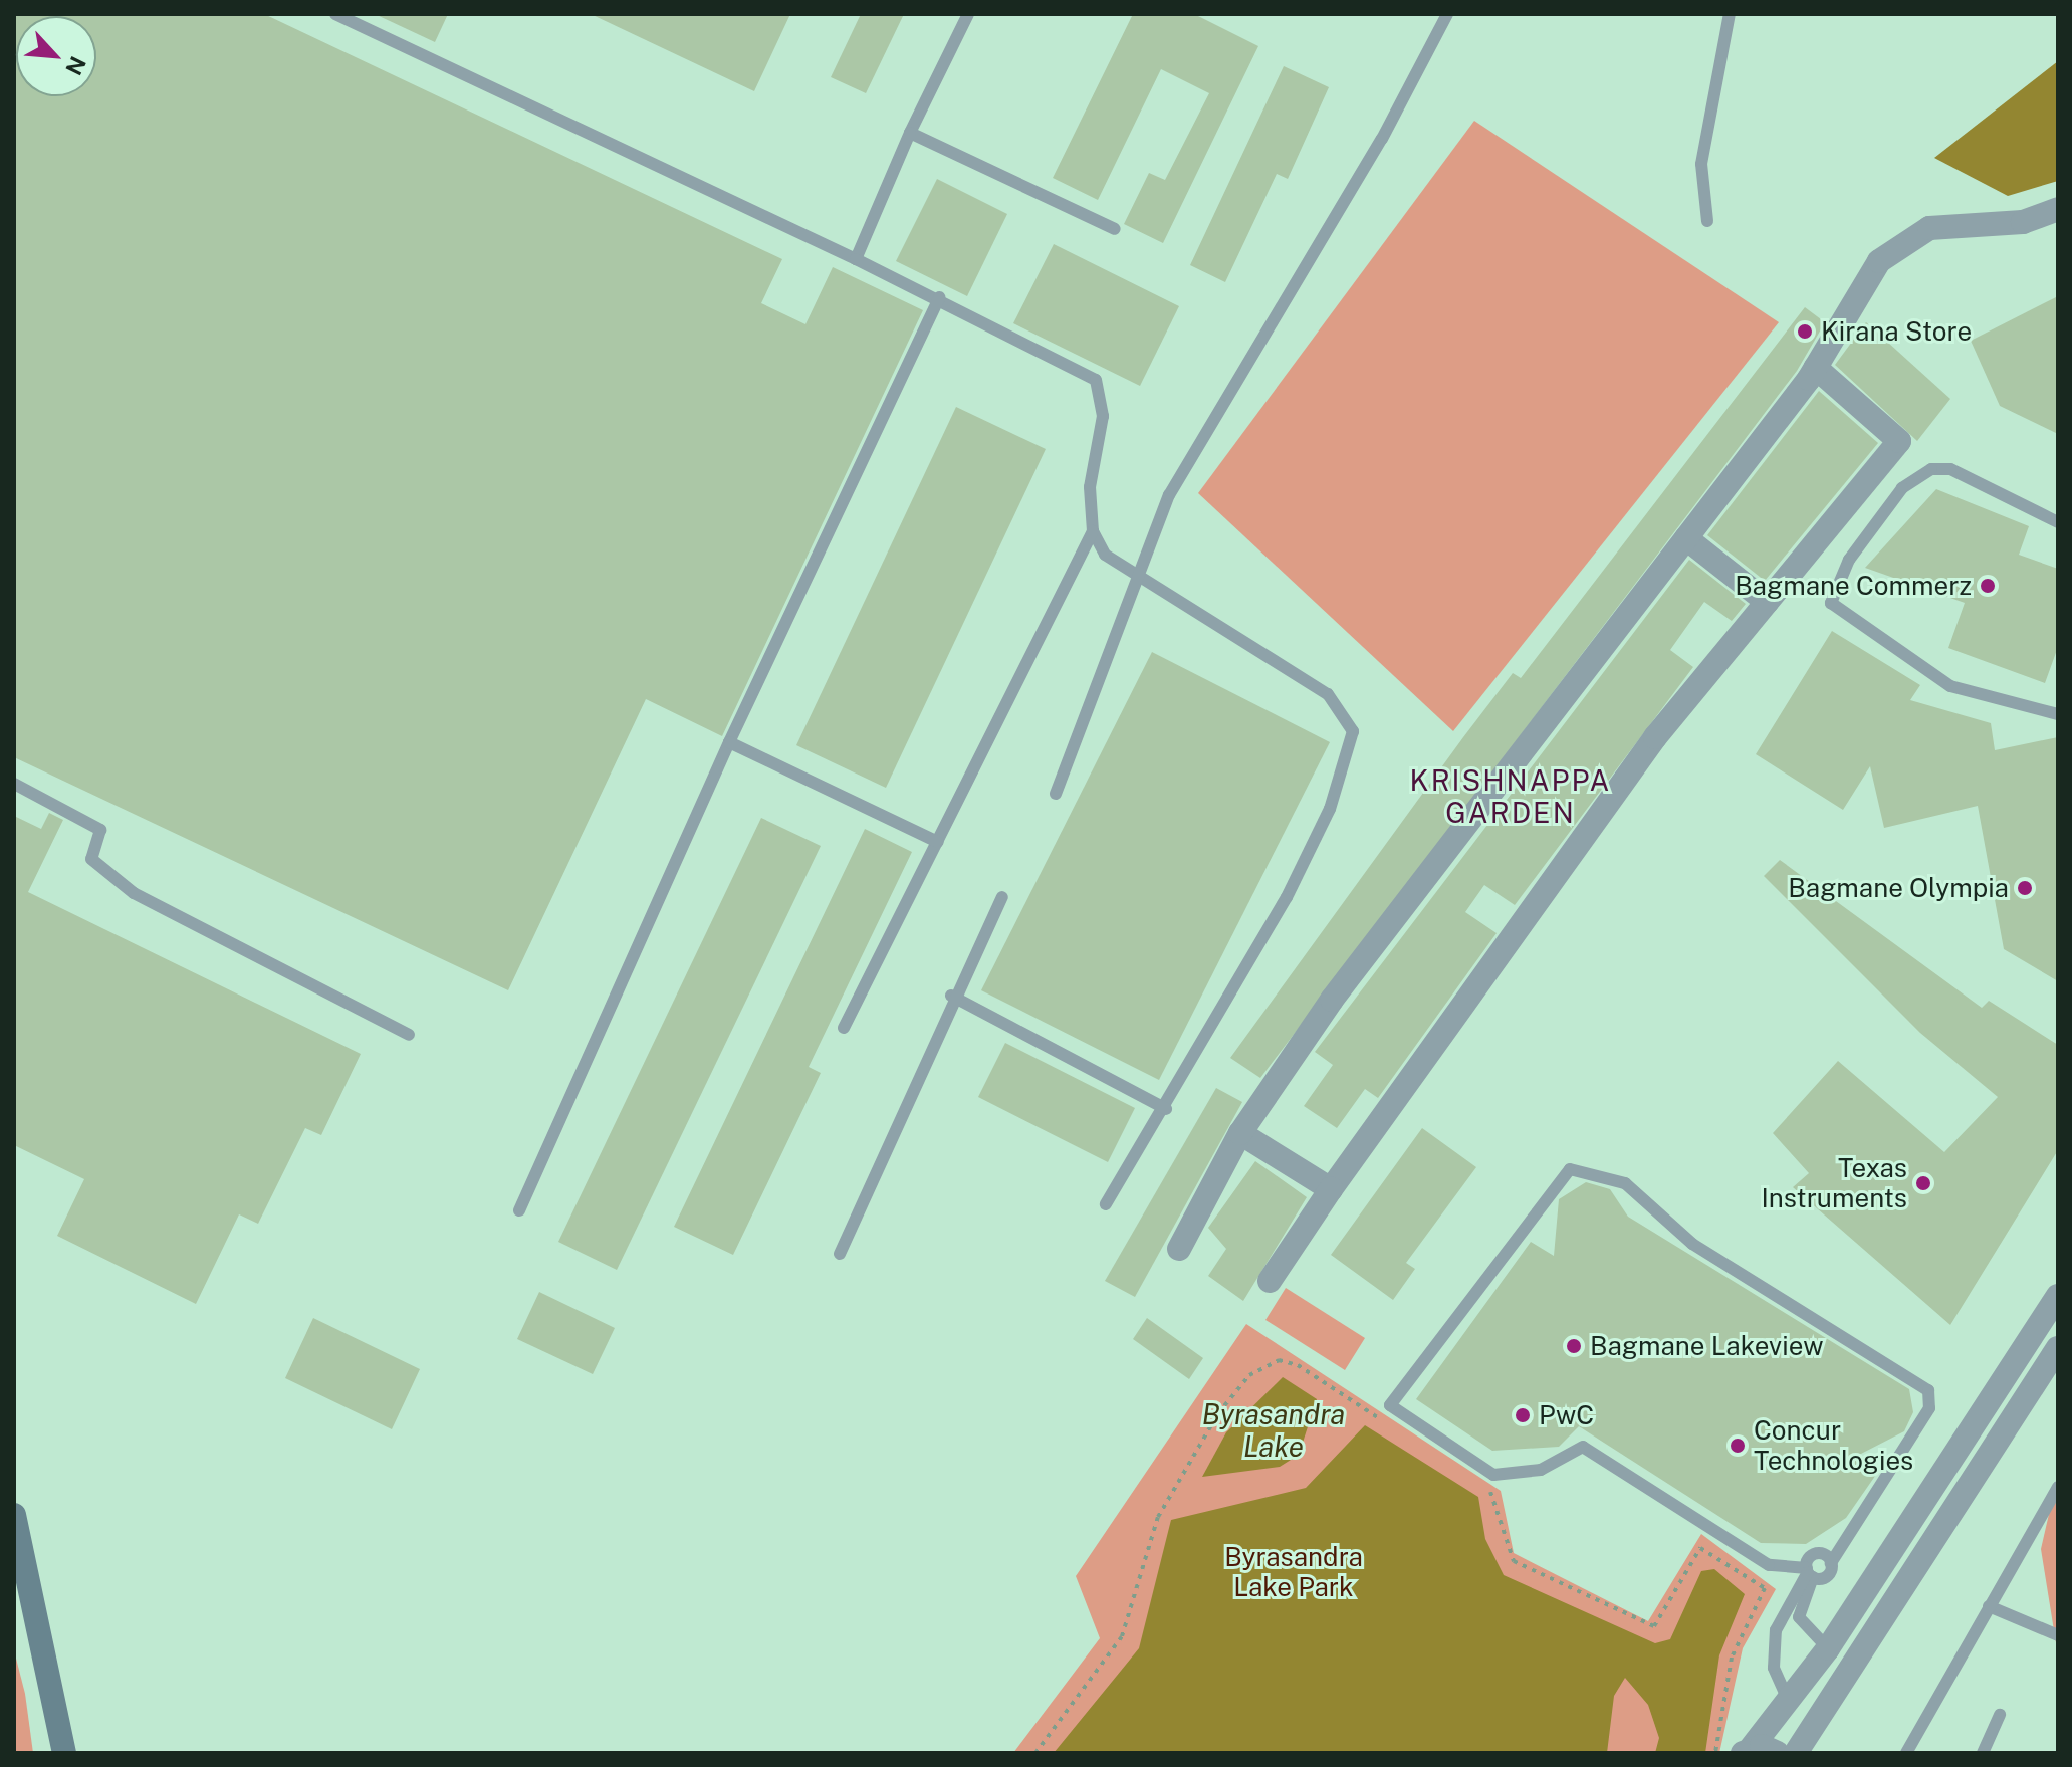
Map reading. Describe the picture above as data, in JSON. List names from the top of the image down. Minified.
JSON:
{"districts":["KRISHNAPPA GARDEN"],"water":["Byrasandra Lake"],"parks":["Byrasandra Lake Park"],"places":["Kirana Store","Bagmane Commerz","Bagmane Olympia","Texas Instruments","Bagmane Lakeview","PwC","Concur Technologies"],"north":"bottom right"}
